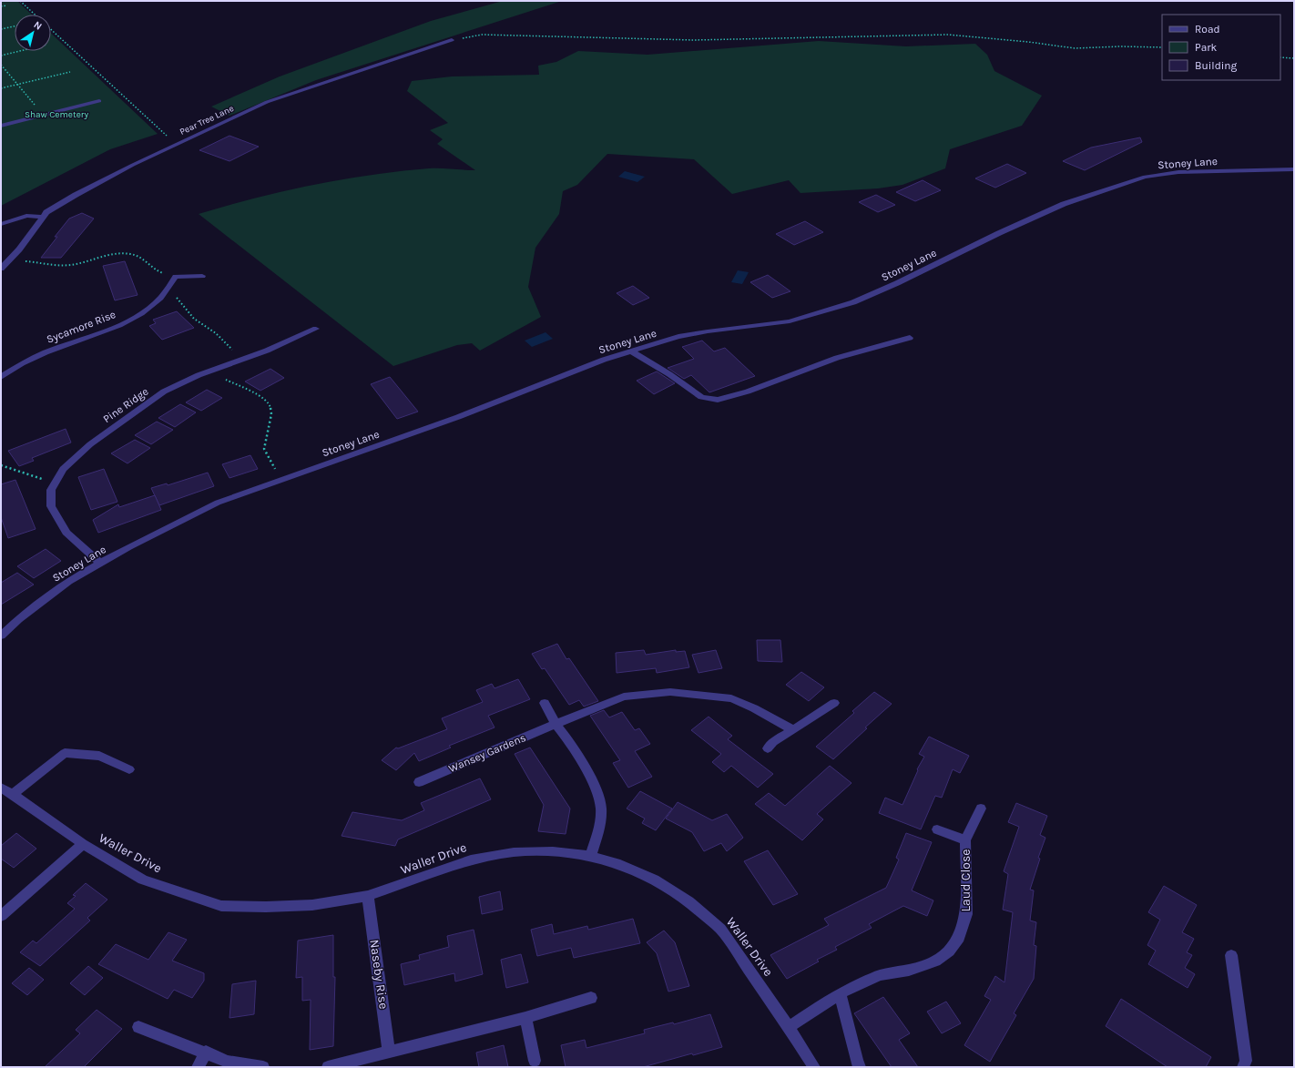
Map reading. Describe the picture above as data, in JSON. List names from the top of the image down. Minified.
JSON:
{"streets":{"street":["Pear Tree Lane","Stoney Lane","Sycamore Rise","Pine Ridge","Wansey Gardens","Waller Drive","Laud Close","Naseby Rise"]},"crossings":[["Stoney Lane","Pine Ridge"],["Waller Drive","Laud Close"],["Waller Drive","Naseby Rise"]],"parks":["Shaw Cemetery"],"legend":["Road","Park","Building"],"north":"top right"}
